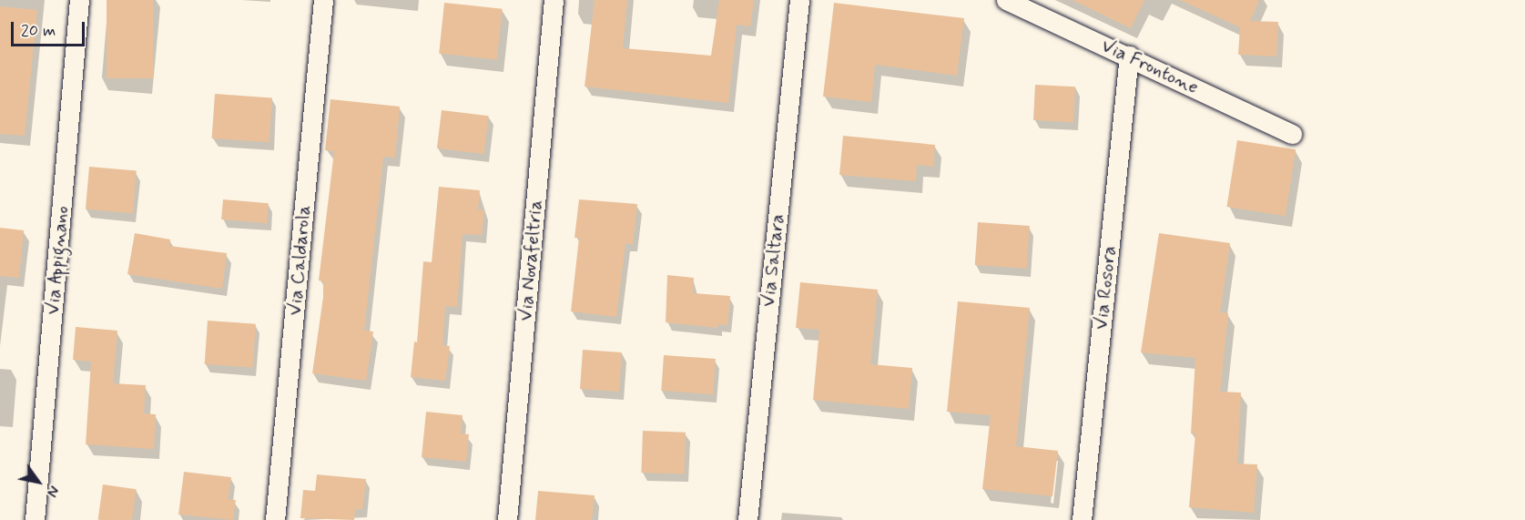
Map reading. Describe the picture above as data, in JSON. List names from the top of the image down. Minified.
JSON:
{"streets":{"street":["Via Frontone","Via Appignano","Via Caldarola","Via Novafeltria","Via Saltara","Via Rosora"]},"crossings":[["Via Frontone","Via Rosora"]],"scale_bar":"20 m","north":"bottom right"}
